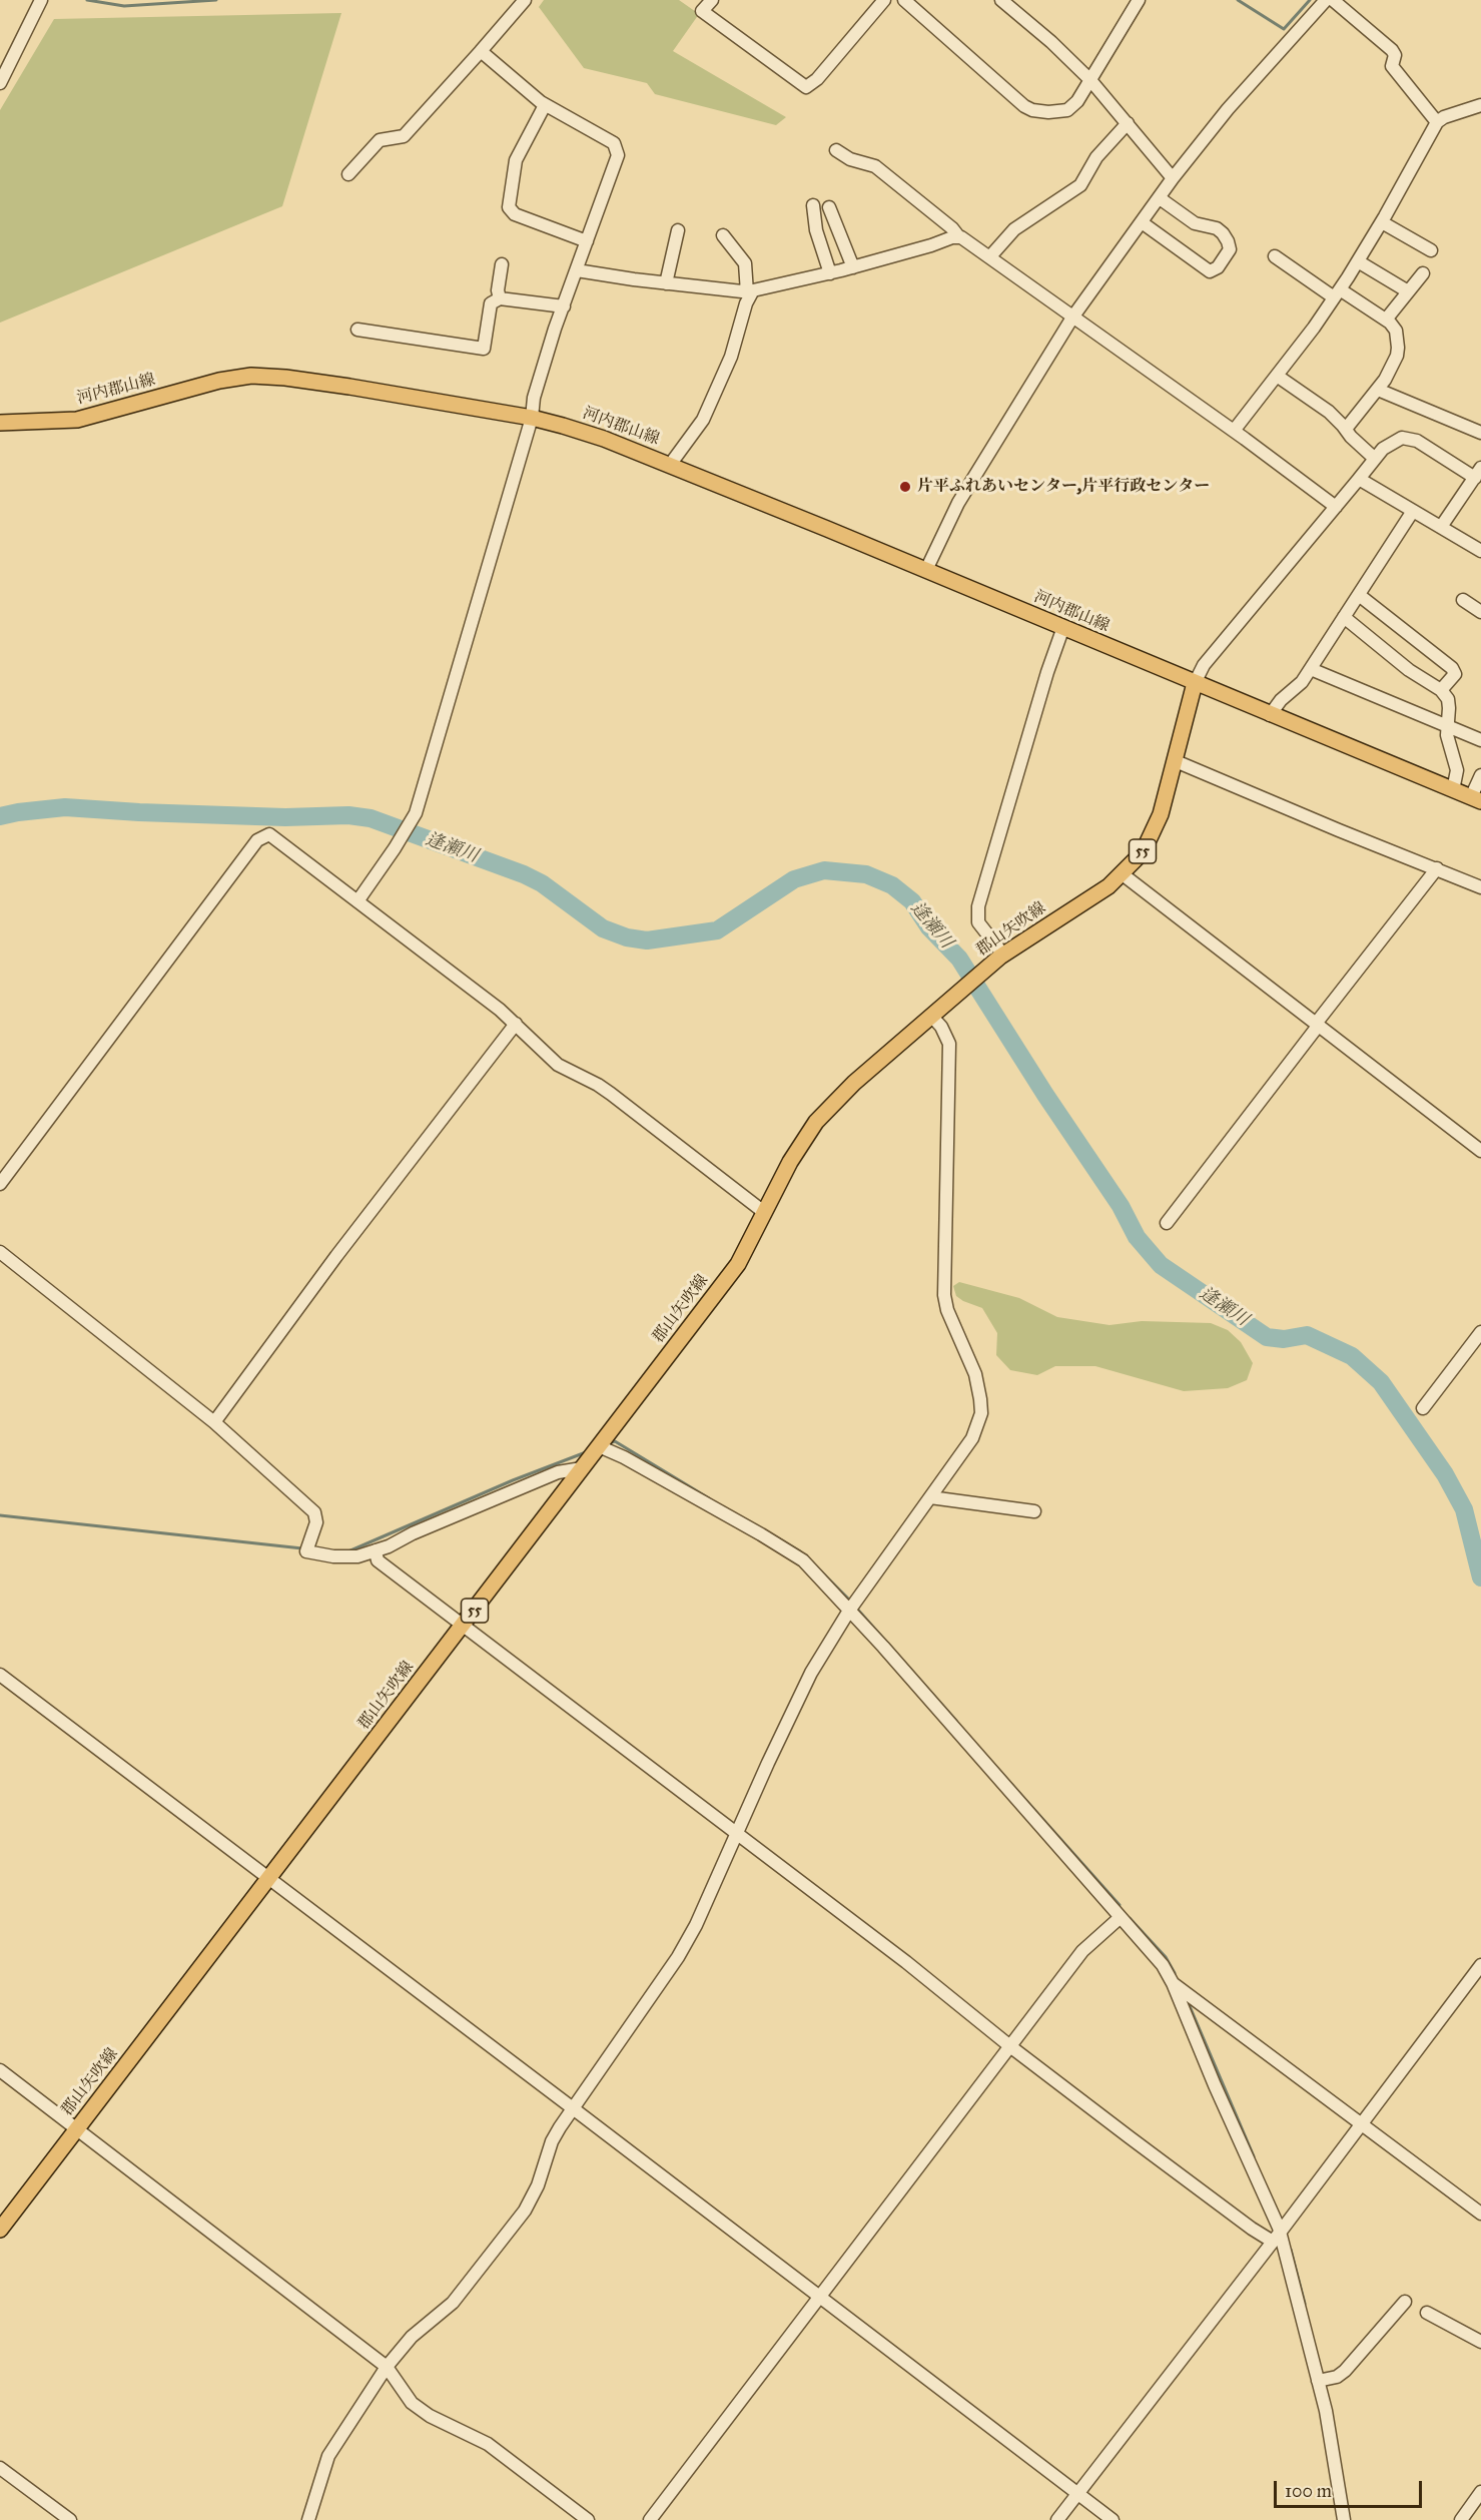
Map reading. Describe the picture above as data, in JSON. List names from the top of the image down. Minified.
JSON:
{"streets":{"main road":["河内郡山線","55","郡山矢吹線"]},"crossings":[["河内郡山線","郡山矢吹線"]],"water":["逢瀬川"],"places":["片平ふれあいセンター,片平行政センター"],"scale_bar":"100 m"}
